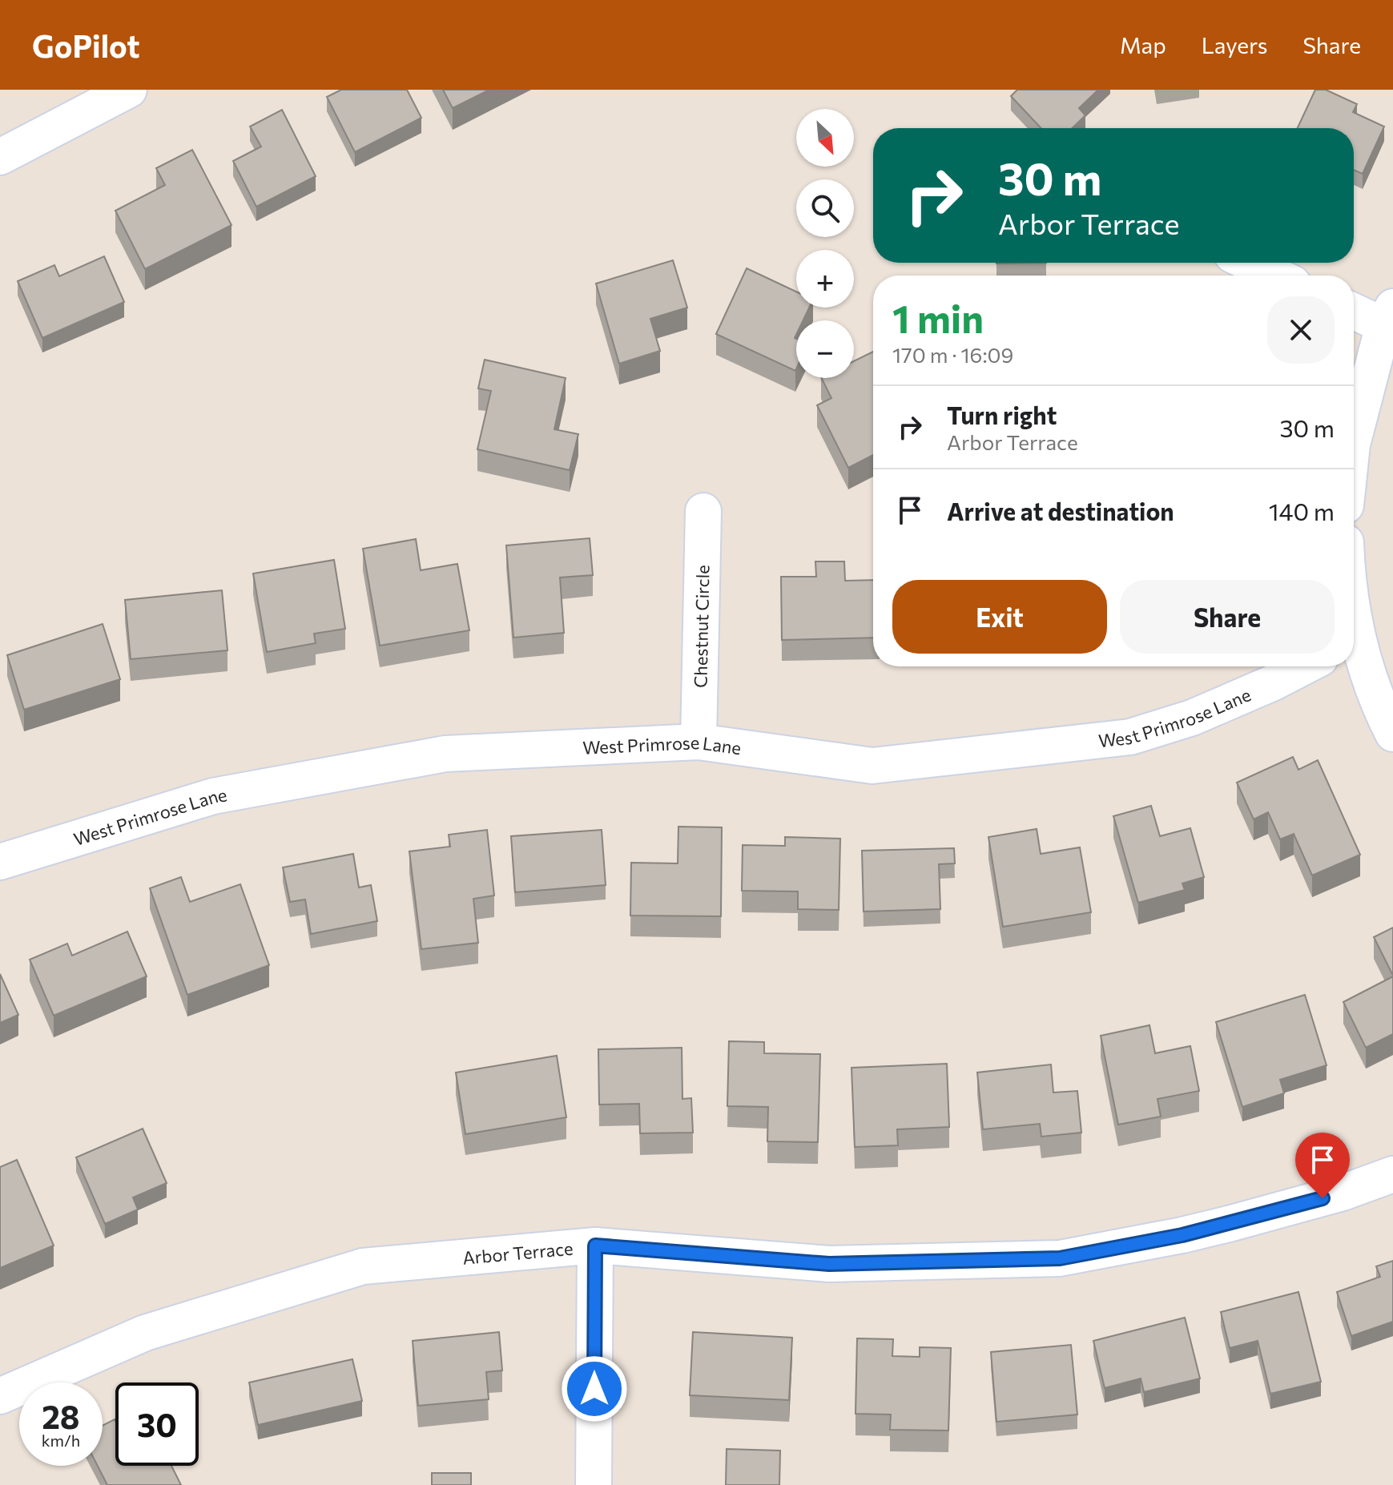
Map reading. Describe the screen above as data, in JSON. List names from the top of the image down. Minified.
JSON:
{"streets":{"street":["Chestnut Circle","West Primrose Lane","Arbor Terrace"]},"crossings":[["Chestnut Circle","West Primrose Lane"]],"north":"bottom right","page":{"header":"GoPilot","nav":["Map","Layers","Share"],"map_buttons":["+","−"],"turn":["30 m","Arbor Terrace"],"heading":["1 min","170 m · 16:09"],"list":[{"name":"Turn right","note":"Arbor Terrace","value":"30 m"},{"name":"Arrive at destination","value":"140 m"}],"buttons":["Exit","Share"],"speed":"28 km/h","limit":"30"}}
